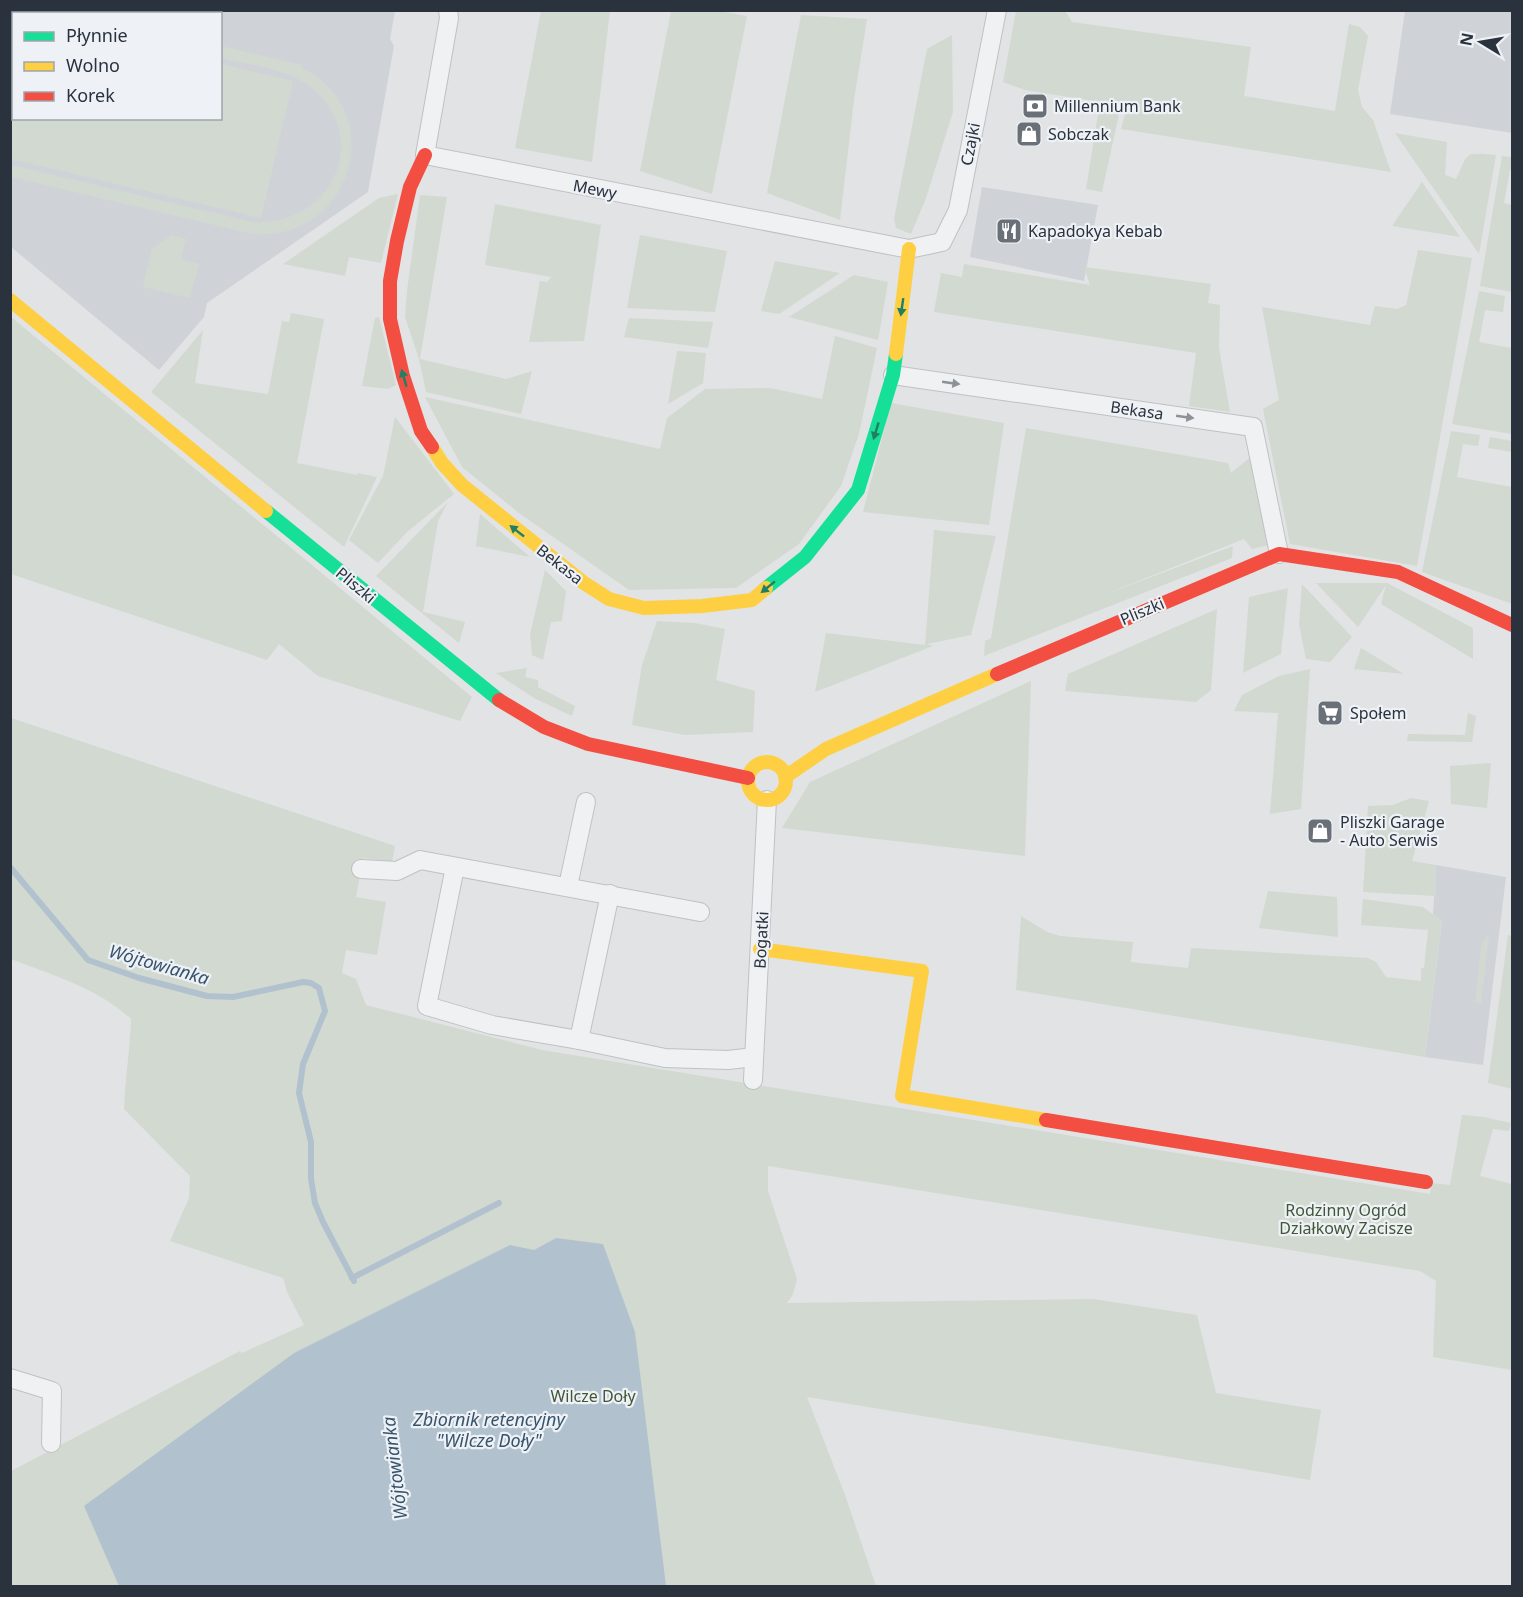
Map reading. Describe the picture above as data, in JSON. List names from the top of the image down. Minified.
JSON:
{"streets":{"street":["Czajki","Mewy","Bekasa","Pliszki","Bogatki"]},"crossings":[["Czajki","Mewy"],["Czajki","Bekasa"],["Mewy","Bekasa"],["Bekasa","Pliszki"],["Pliszki","Bogatki"]],"water":["Wójtowianka","Zbiornik retencyjny \"Wilcze Doły\""],"parks":["Rodzinny Ogród Działkowy Zacisze","Wilcze Doły"],"places":{"bank":["Millennium Bank"],"shop":["Sobczak","Pliszki Garage - Auto Serwis"],"restaurant":["Kapadokya Kebab"],"supermarket":["Społem"]},"legend":["Płynnie","Wolno","Korek"],"north":"left"}
